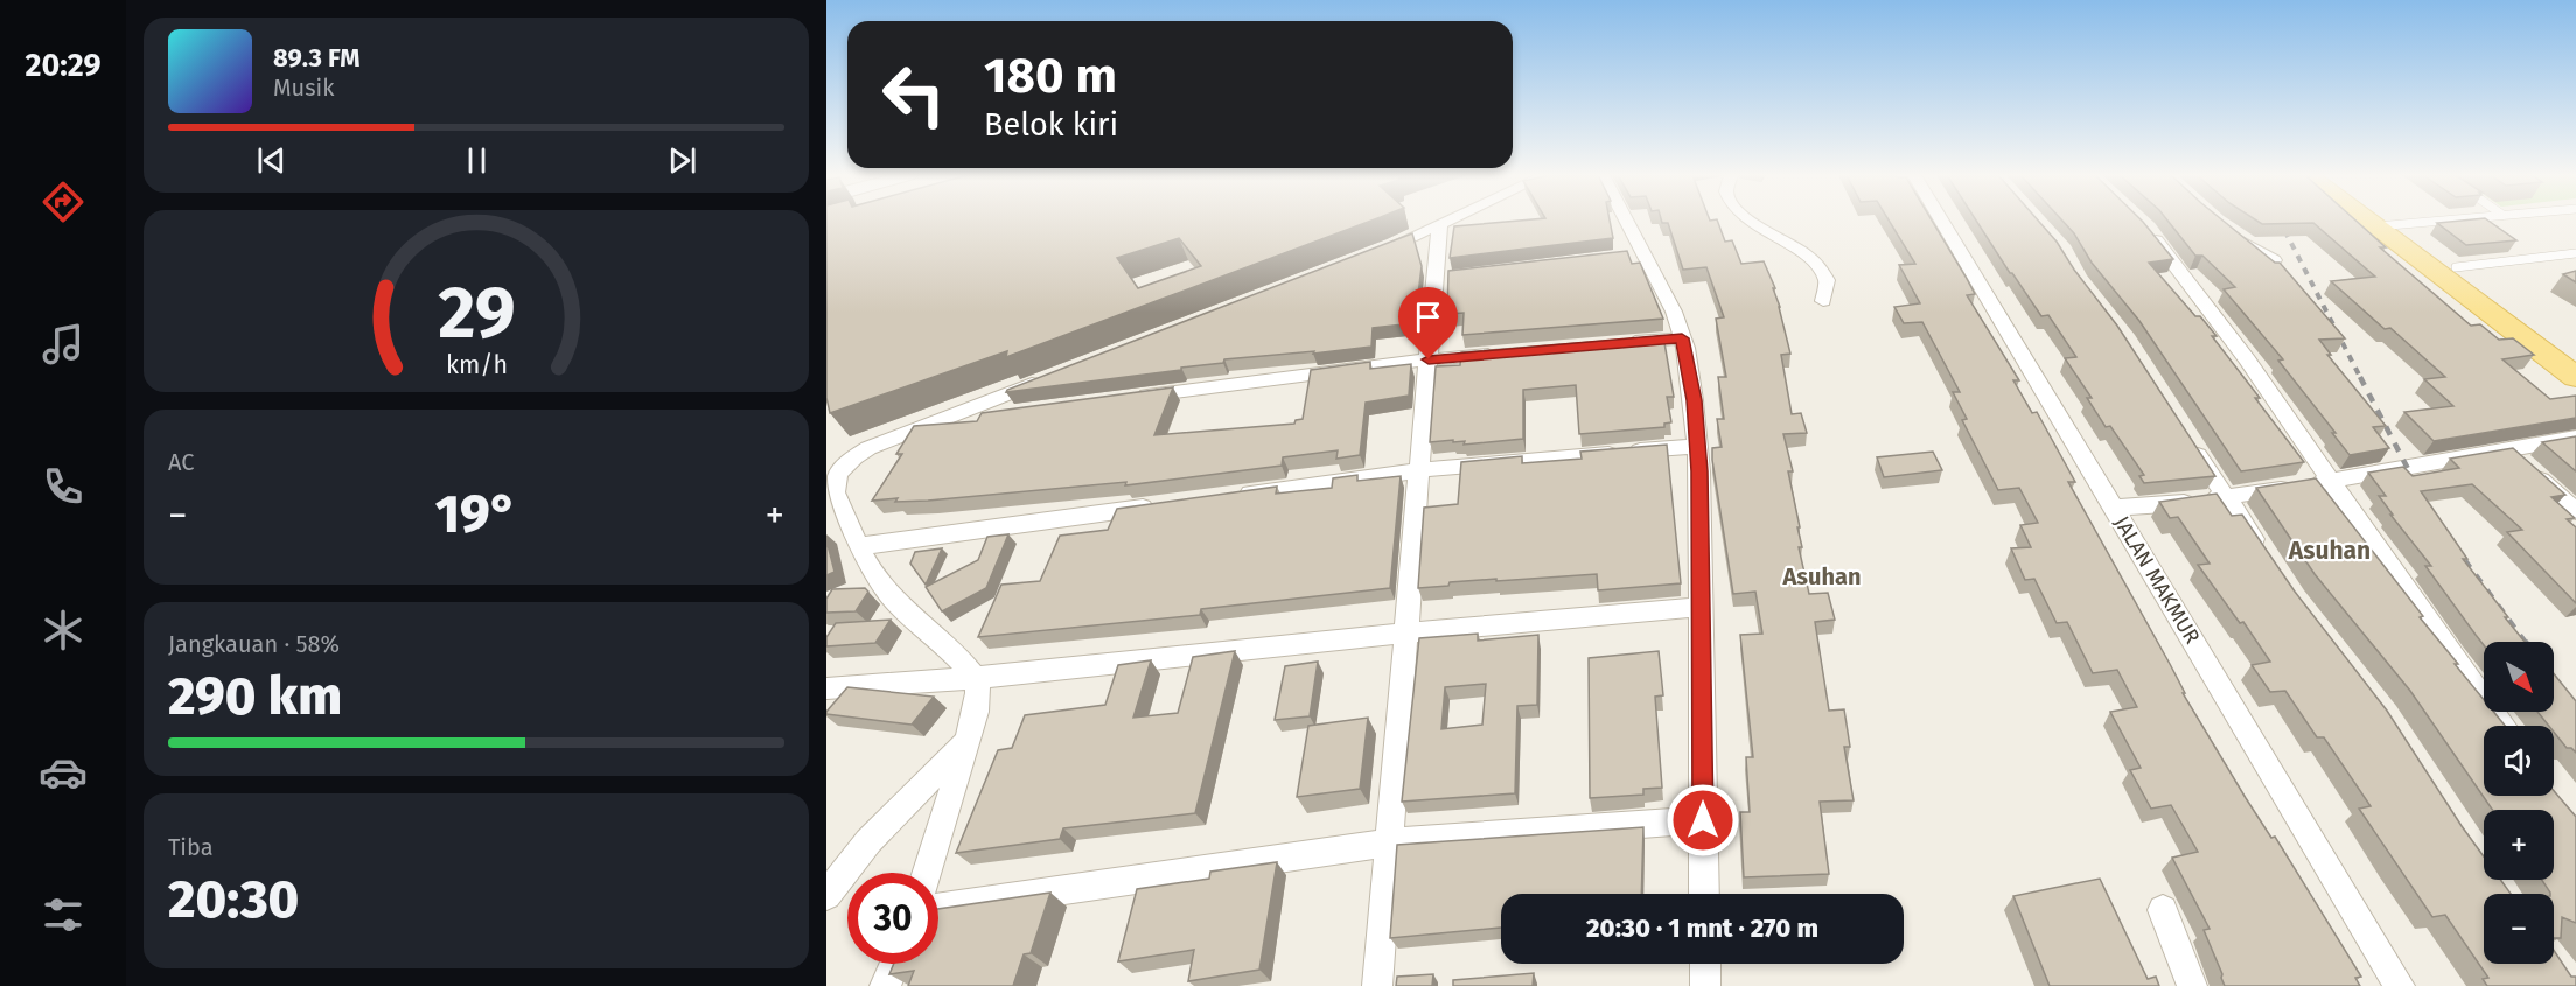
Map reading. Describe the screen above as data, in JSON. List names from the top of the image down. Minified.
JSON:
{"streets":{"street":["JALAN MAKMUR"]},"districts":["Asuhan","Asuhan"],"north":"bottom right","page":{"tabs":"20:29","turn":["180 m","Belok kiri"],"song":["89.3 FM","Musik"],"tile":["AC",["Jangkauan · 58%","290 km"],["Tiba","20:30"]],"heat":["−","19°","+"],"map_buttons":["+","−"],"limit":"30","trip":"20:30 · 1 mnt · 270 m","gauge":["29","km/h"]}}
